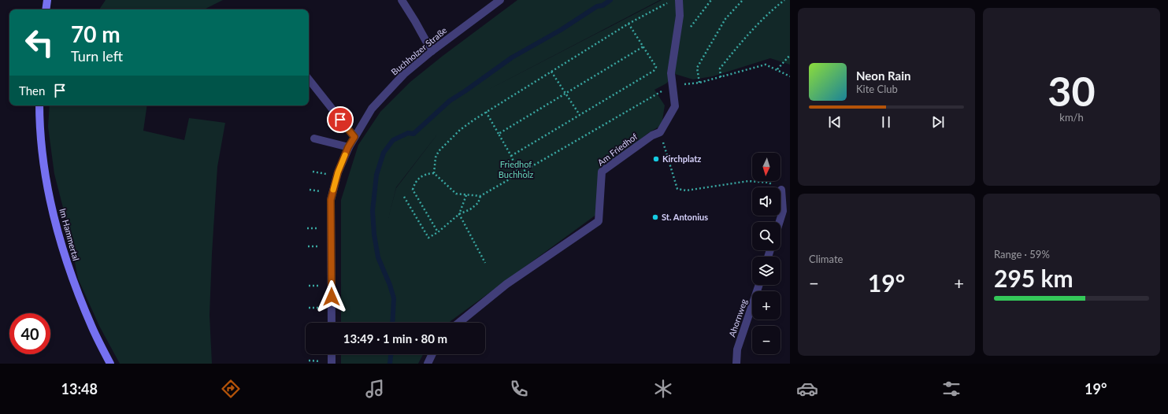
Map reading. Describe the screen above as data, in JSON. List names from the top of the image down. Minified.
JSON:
{"streets":{"main road":["Im Hammertal"],"street":["Buchholzer Straße","Am Friedhof","Ahornweg"]},"parks":["Friedhof Buchholz"],"places":["Kirchplatz","St. Antonius"],"north":"bottom","page":{"tile":[["30","km/h"],"Climate",["Range · 59%","295 km"]],"turn":["70 m","Turn left"],"song":["Neon Rain","Kite Club"],"then":"Then","map_buttons":["+","−"],"heat":["−","19°","+"],"limit":"40","trip":"13:49 · 1 min · 80 m","tabs":["13:48","19°"]}}
